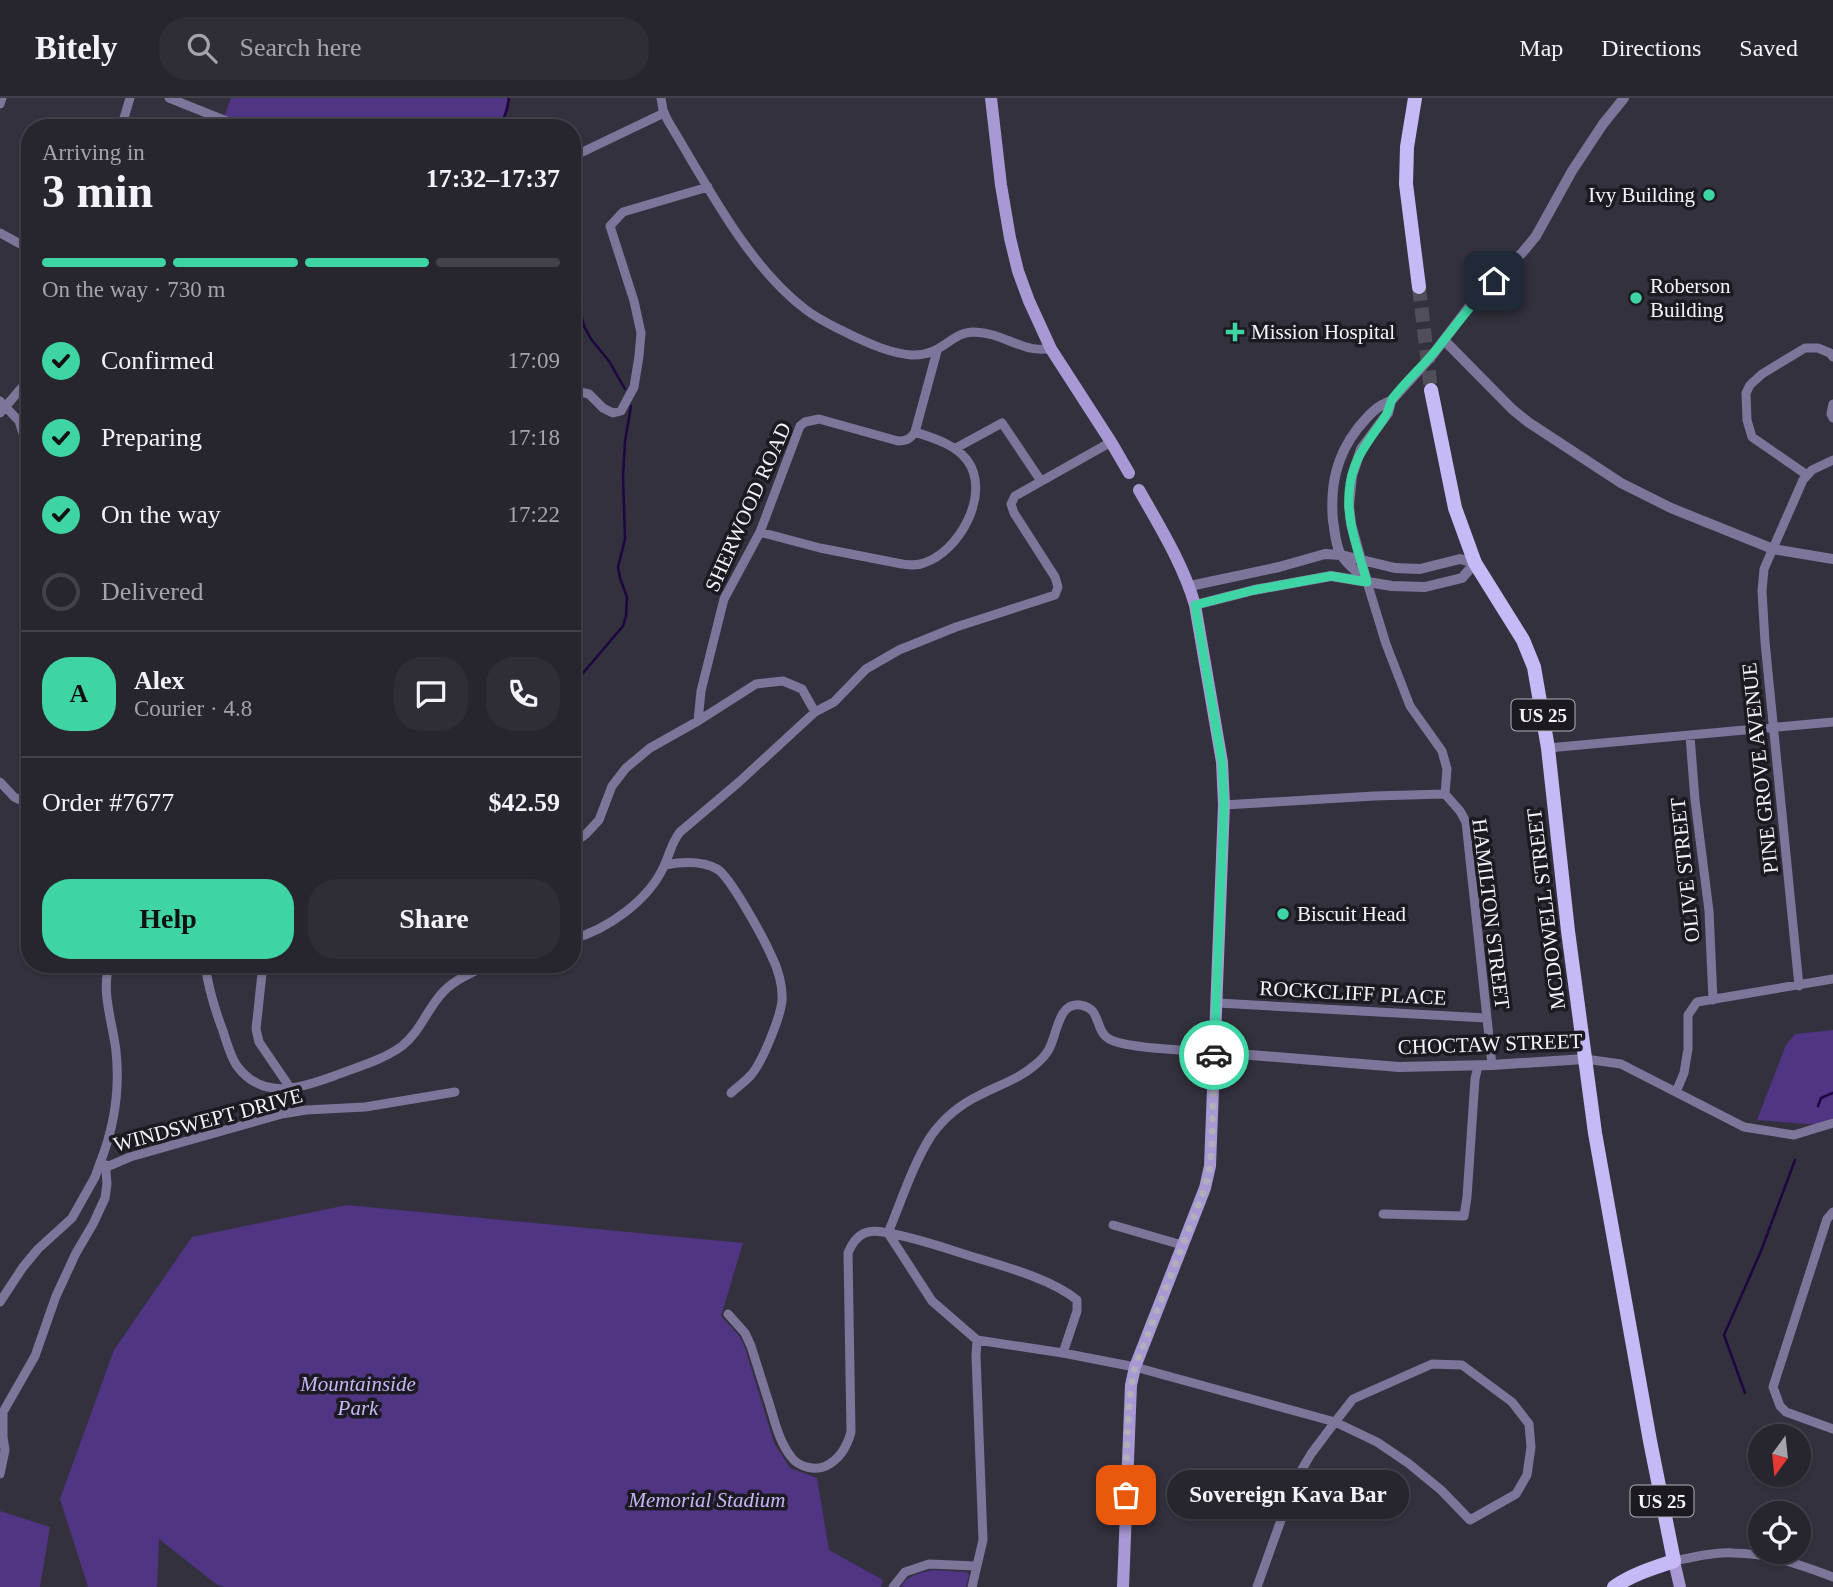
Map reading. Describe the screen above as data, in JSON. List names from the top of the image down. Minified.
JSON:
{"streets":{"main road":["US 25","MCDOWELL STREET"],"street":["SHERWOOD ROAD","PINE GROVE AVENUE","OLIVE STREET","HAMILTON STREET","ROCKCLIFF PLACE","CHOCTAW STREET","WINDSWEPT DRIVE"]},"crossings":[["MCDOWELL STREET","CHOCTAW STREET"],["HAMILTON STREET","ROCKCLIFF PLACE"],["HAMILTON STREET","CHOCTAW STREET"]],"parks":["Mountainside Park","Memorial Stadium"],"places":{"other":["Ivy Building","Roberson Building","Biscuit Head","Sovereign Kava Bar"],"health":["Mission Hospital"]},"north":"bottom","page":{"header":"Bitely","search":"Search here","nav":["Map","Directions","Saved"],"heading":["3 min","Arriving in","17:32–17:37"],"panel":["Alex","Courier · 4.8","Order #7677","$42.59"],"bar":"On the way · 730 m","list":[["Confirmed","17:09"],["Preparing","17:18"],["On the way","17:22"],"Delivered"],"round":"A","buttons":["Help","Share"],"bubble":"Sovereign Kava Bar"}}
